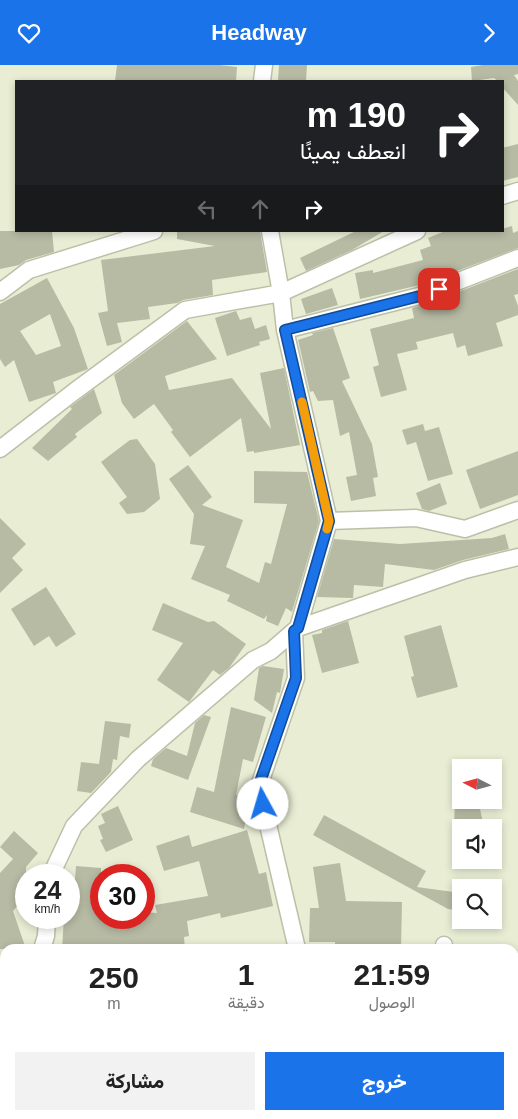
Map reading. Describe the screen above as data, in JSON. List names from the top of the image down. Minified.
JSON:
{"north":"left","page":{"header":"Headway","turn":["190 m","انعطف يمينًا"],"speed":"24 km/h","limit":"30","eta":["21:59","الوصول","1","دقيقة","250","m"],"buttons":["خروج","مشاركة"]}}
